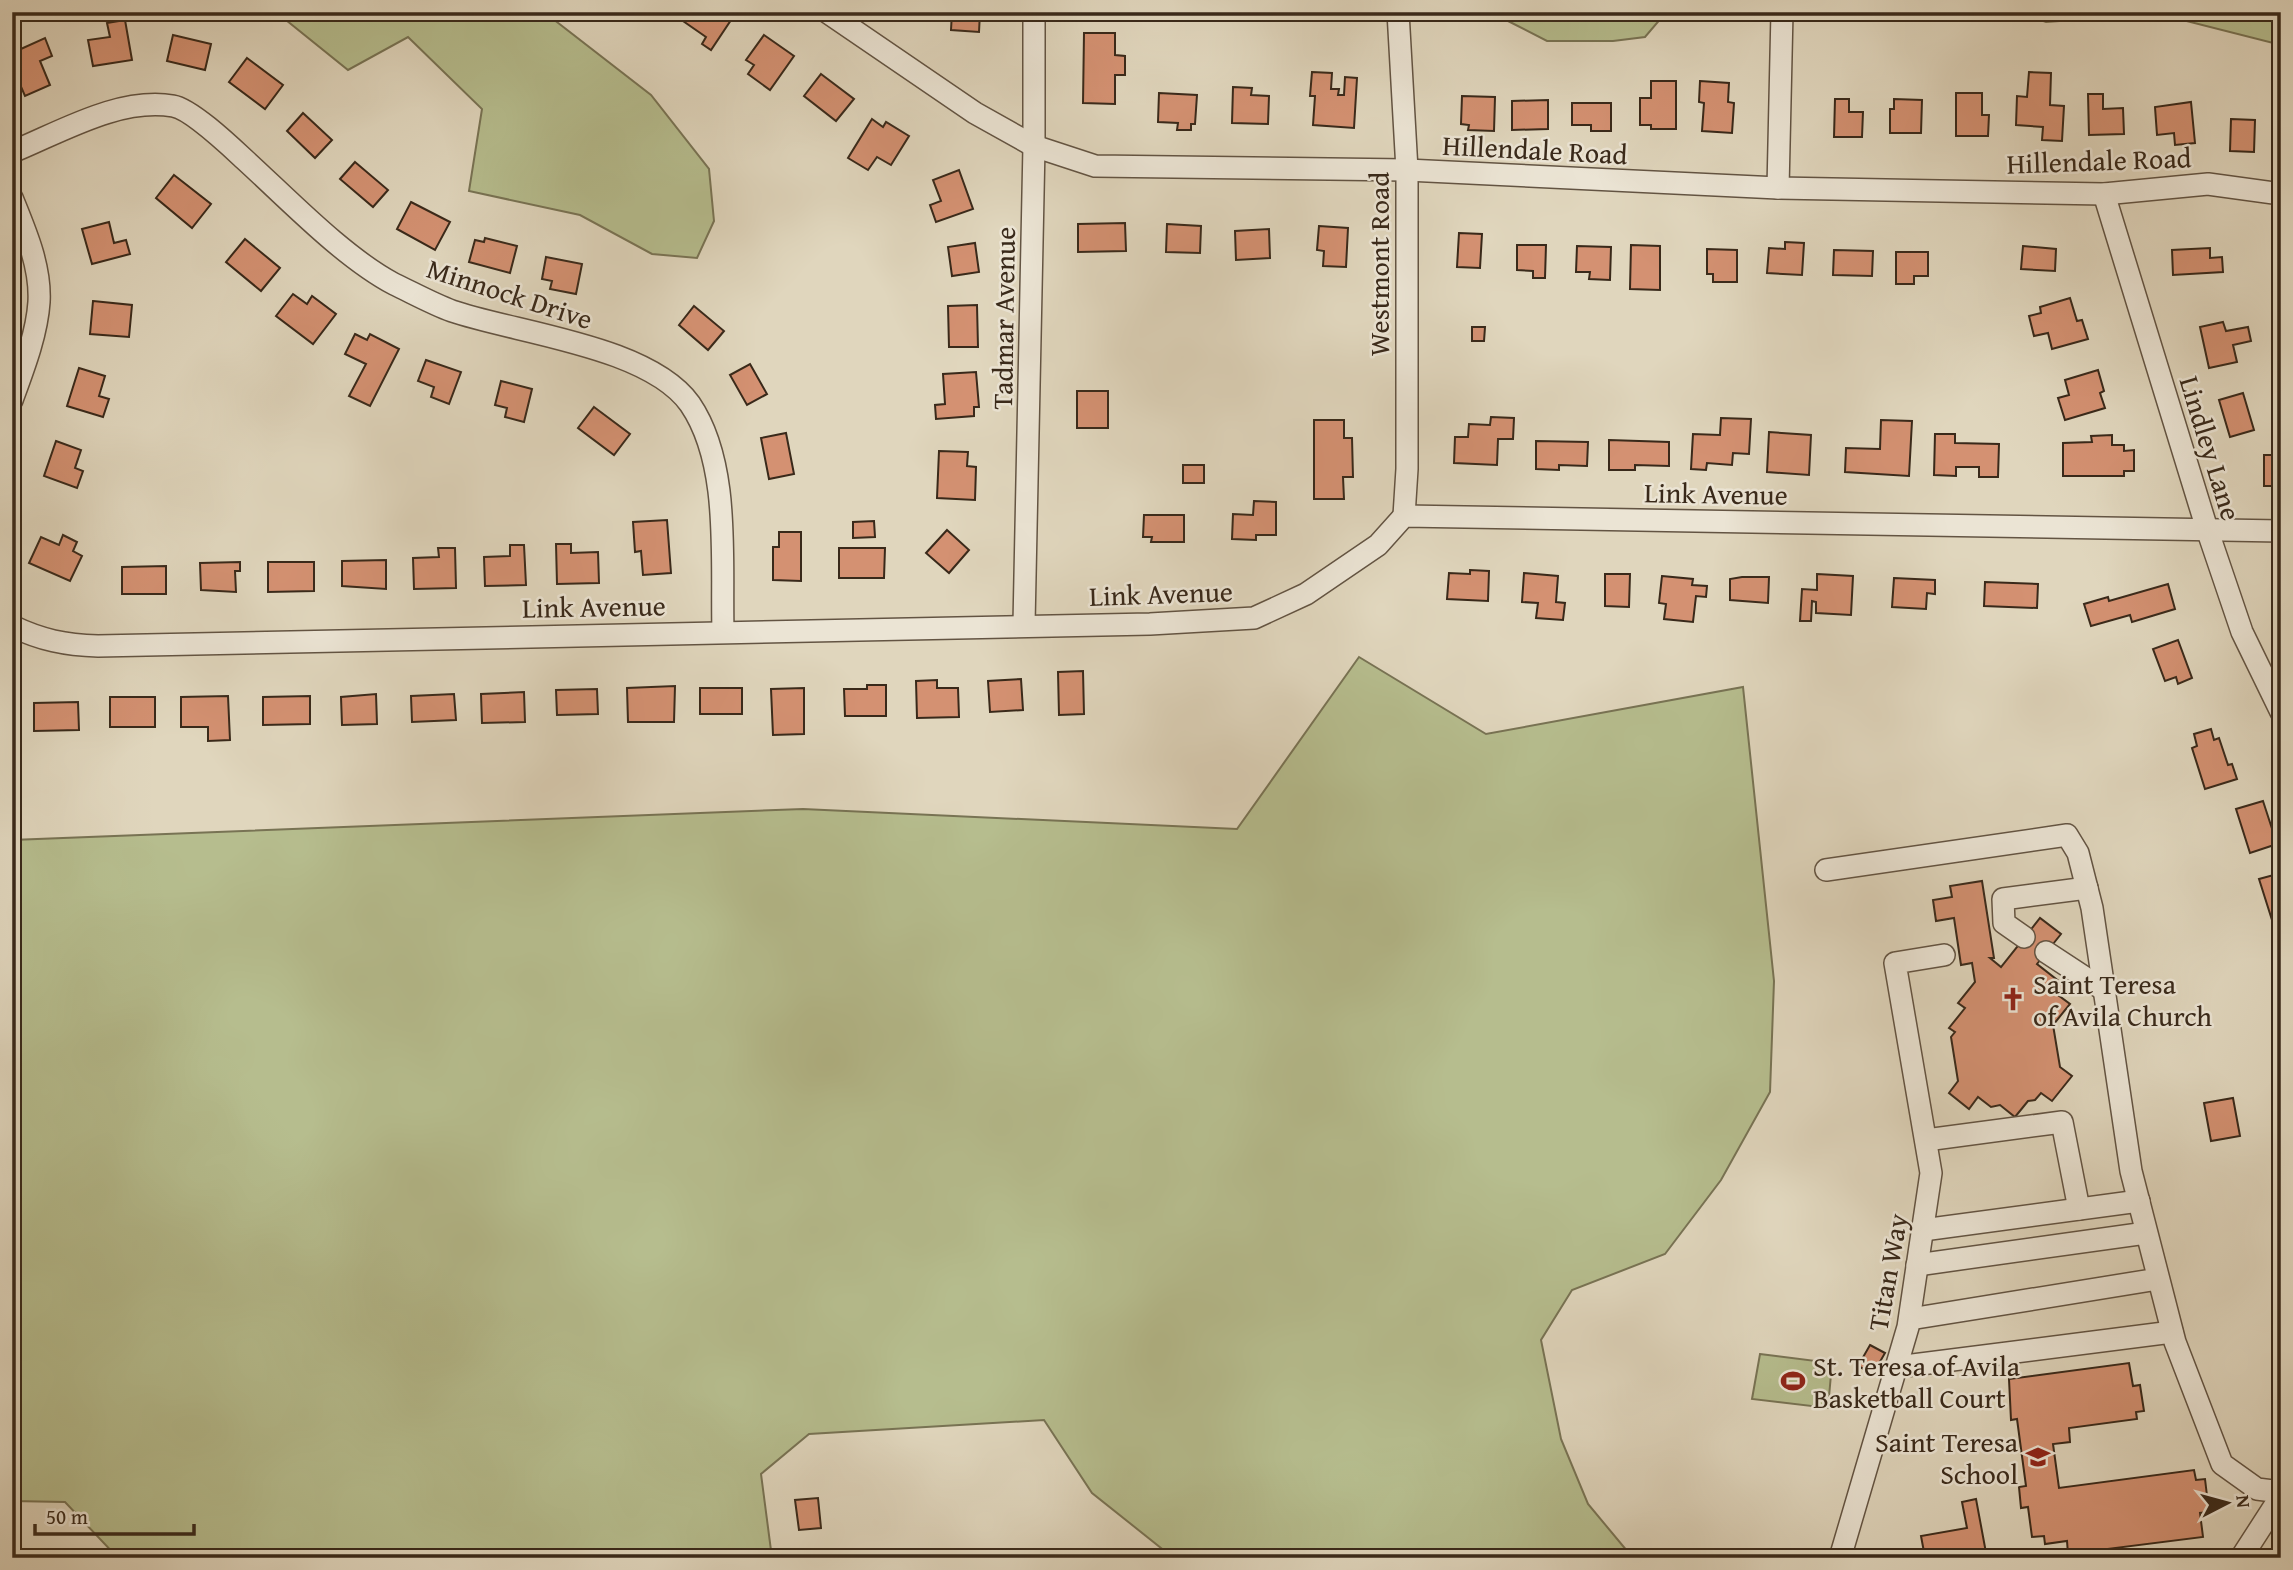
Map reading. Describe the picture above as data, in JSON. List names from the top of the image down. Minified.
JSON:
{"streets":{"street":["Hillendale Road","Westmont Road","Minnock Drive","Tadmar Avenue","Lindley Lane","Link Avenue","Titan Way"]},"crossings":[["Hillendale Road","Westmont Road"],["Hillendale Road","Tadmar Avenue"],["Hillendale Road","Lindley Lane"],["Westmont Road","Link Avenue"],["Minnock Drive","Link Avenue"],["Tadmar Avenue","Link Avenue"],["Lindley Lane","Link Avenue"]],"places":{"church":["Saint Teresa of Avila Church"],"sports":["St. Teresa of Avila Basketball Court"],"school or university":["Saint Teresa School"]},"scale_bar":"50 m","north":"right"}
